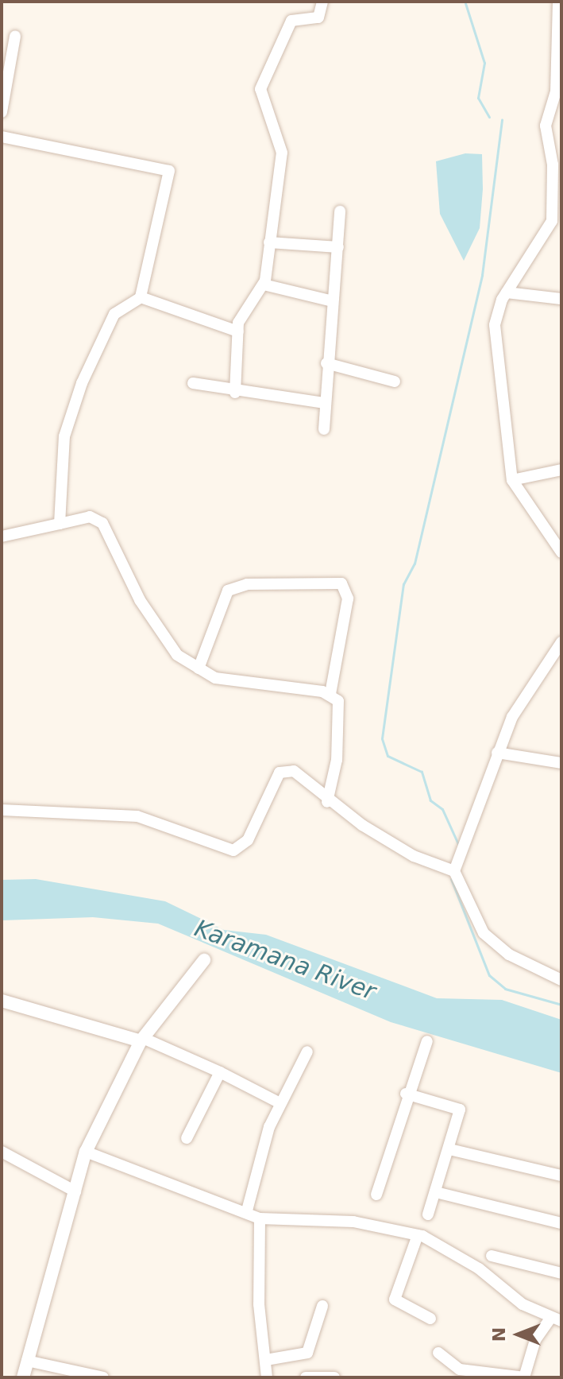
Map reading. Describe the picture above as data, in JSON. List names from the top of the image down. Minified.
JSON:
{"water":["Karamana River"],"north":"left"}
